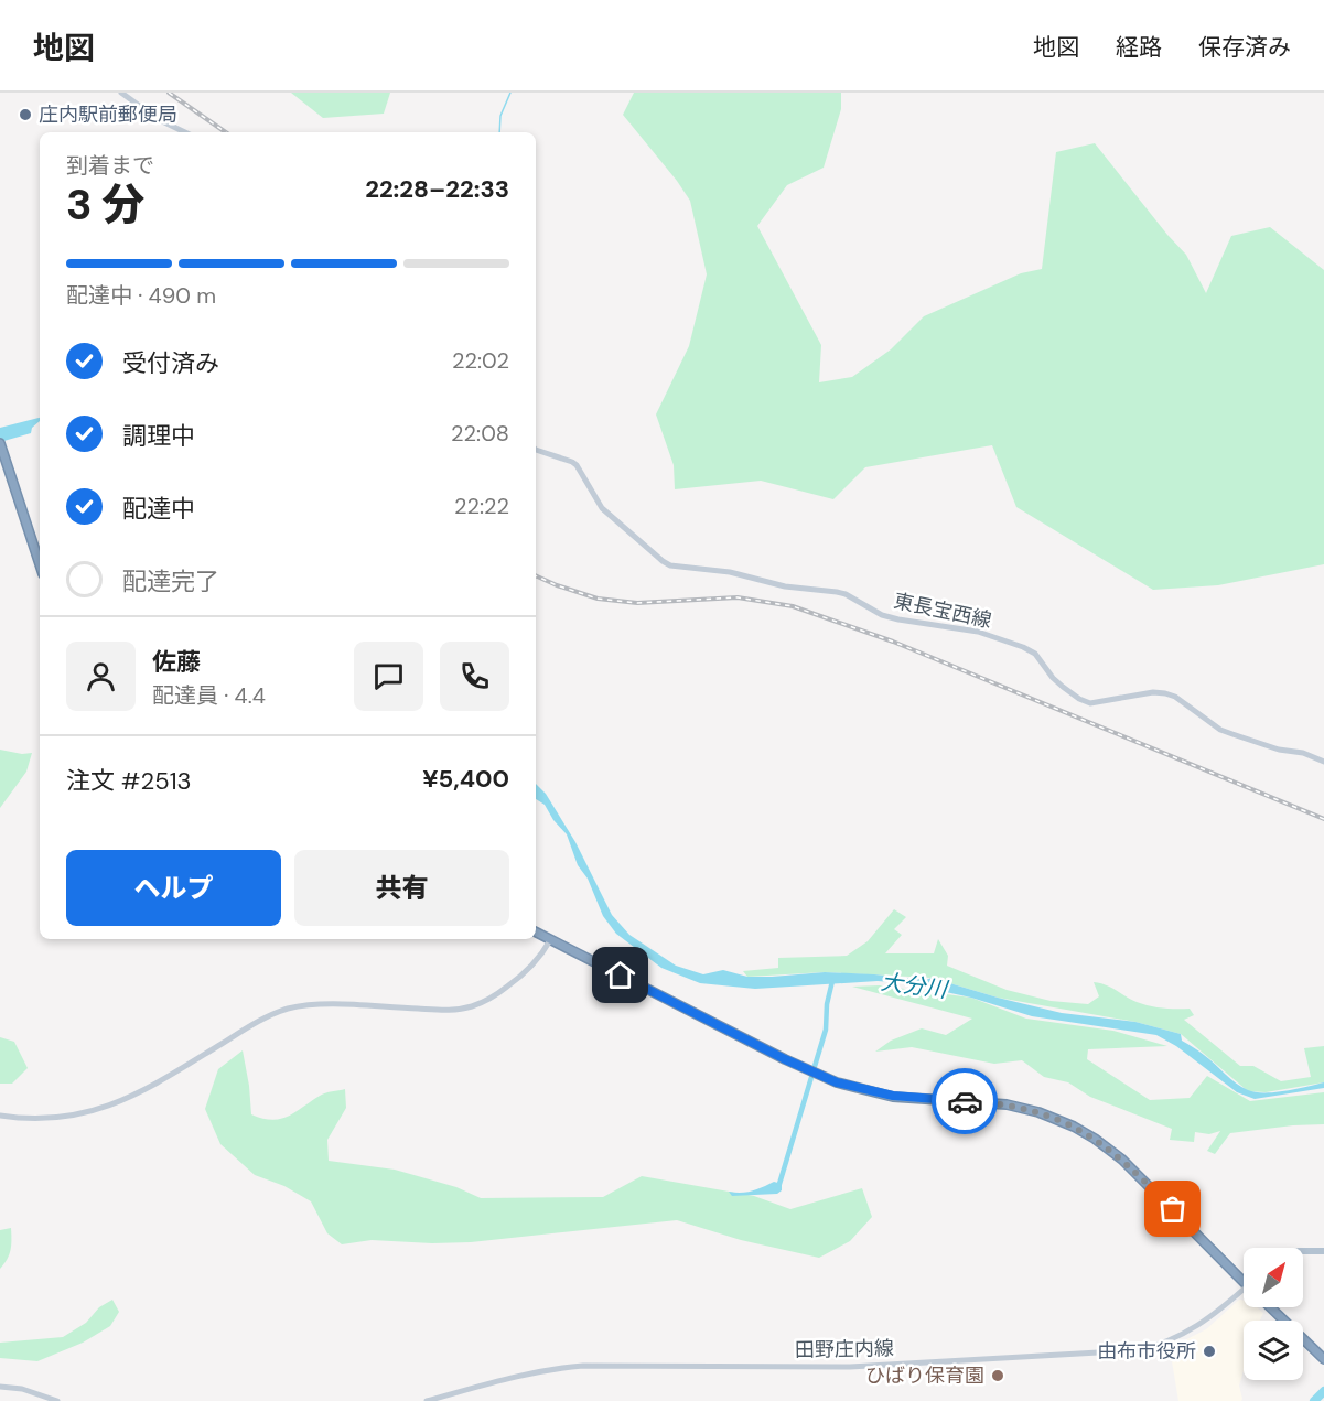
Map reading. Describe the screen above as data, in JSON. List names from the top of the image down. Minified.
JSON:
{"streets":{"main road":["東長宝西線","田野庄内線"]},"water":["大分川"],"places":["庄内駅前郵便局","由布市役所","ひばり保育園"],"north":"top right","page":{"header":"地図","nav":["地図","経路","保存済み"],"heading":["3 分","到着まで","22:28–22:33"],"panel":["佐藤","配達員 · 4.4","注文 #2513","¥5,400"],"bar":"配達中 · 490 m","list":[["受付済み","22:02"],["調理中","22:08"],["配達中","22:22"],"配達完了"],"buttons":["ヘルプ","共有"]}}
